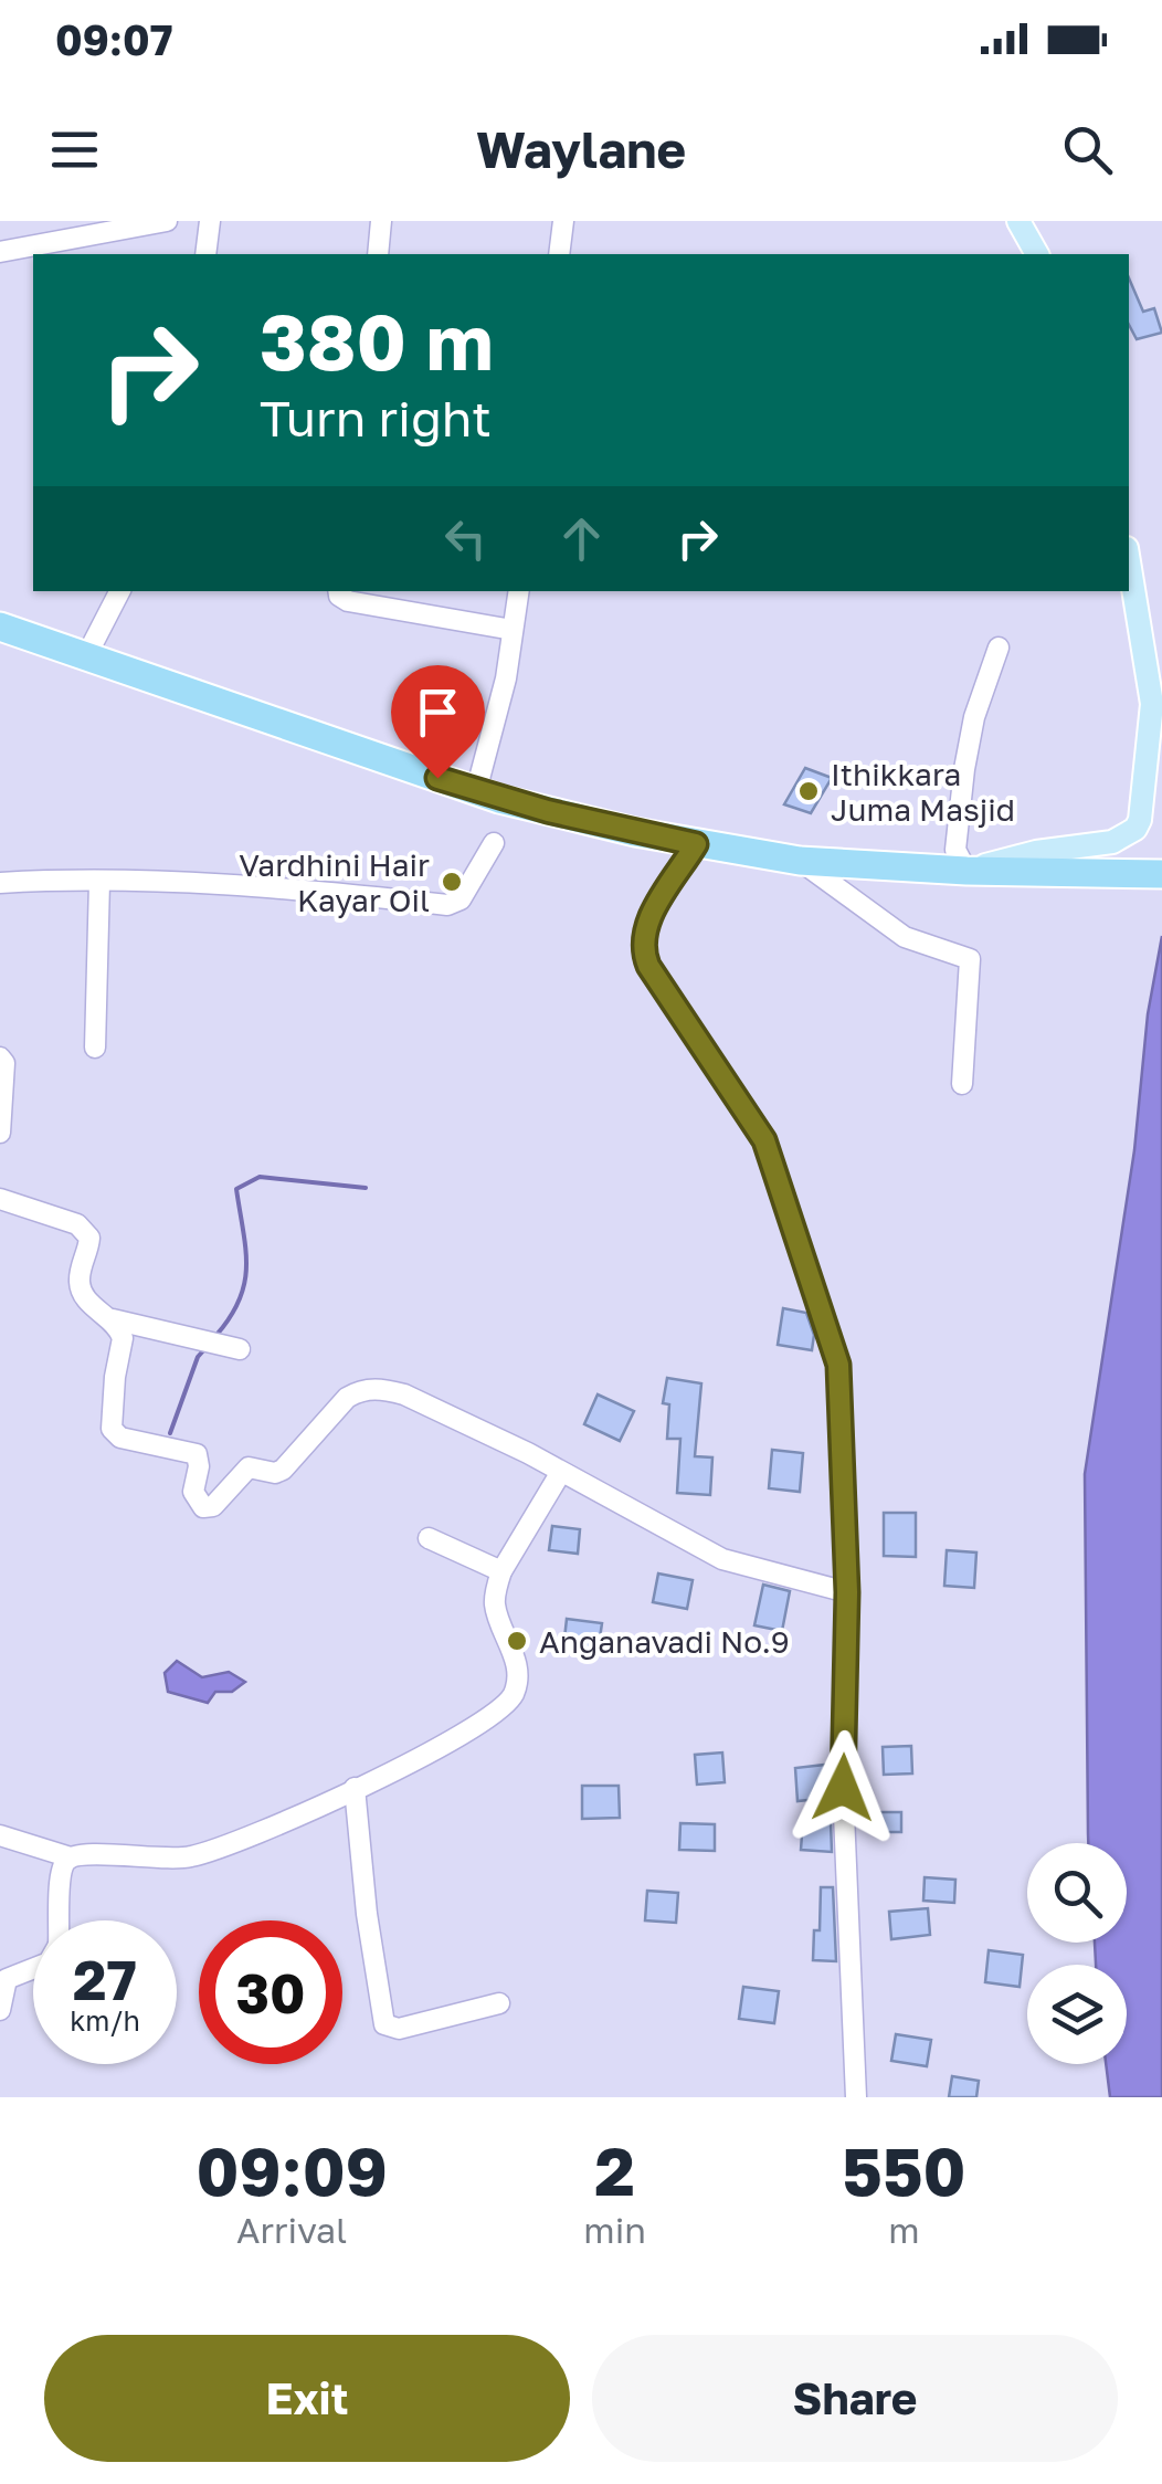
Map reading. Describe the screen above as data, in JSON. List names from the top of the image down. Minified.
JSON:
{"places":["Ithikkara Juma Masjid","Vardhini Hair Kayar Oil","Anganavadi No.9"],"page":{"status":"09:07","header":"Waylane","turn":["380 m","Turn right"],"speed":"27 km/h","limit":"30","eta":["09:09","Arrival","2","min","550","m"],"buttons":["Exit","Share"]}}
